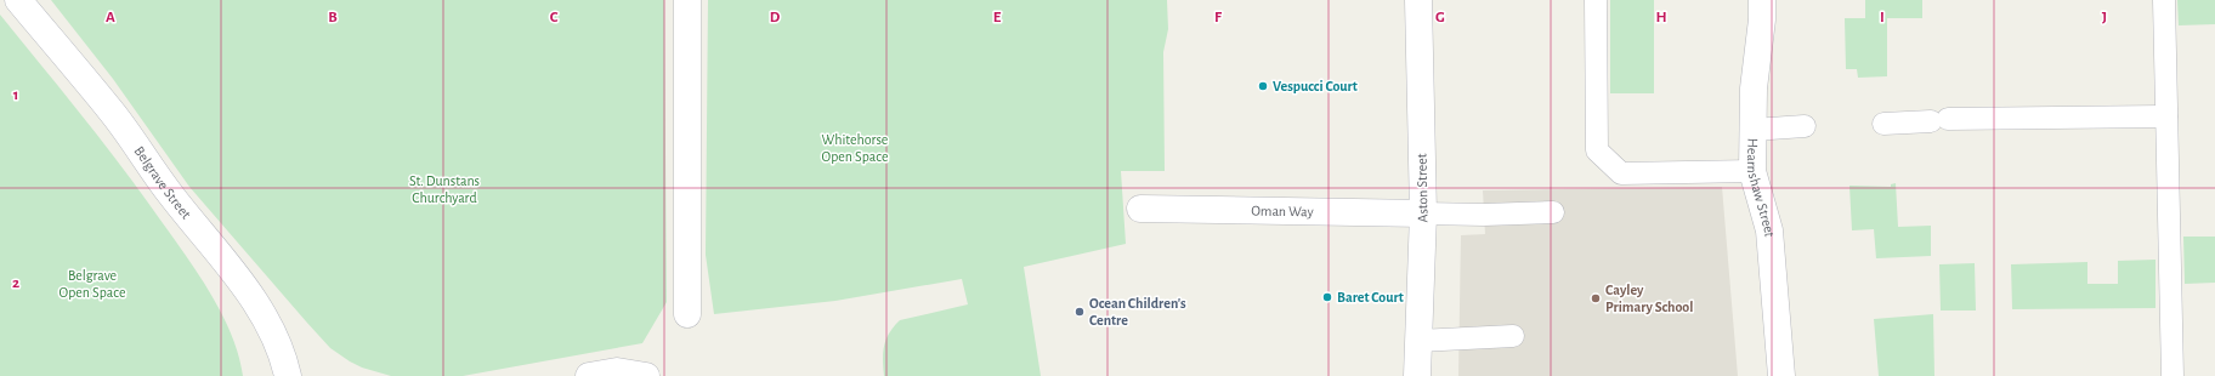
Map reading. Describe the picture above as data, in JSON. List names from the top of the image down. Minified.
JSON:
{"streets":{"street":["Belgrave Street","Aston Street","Hearnshaw Street","Oman Way"]},"crossings":[["Aston Street","Oman Way"]],"parks":["Whitehorse Open Space","St. Dunstans Churchyard","Belgrave Open Space"],"places":["Vespucci Court","Baret Court","Cayley Primary School","Ocean Children's Centre"],"grid":{"columns":["A","B","C","D","E","F","G","H","I","J"],"rows":["1","2"]}}
